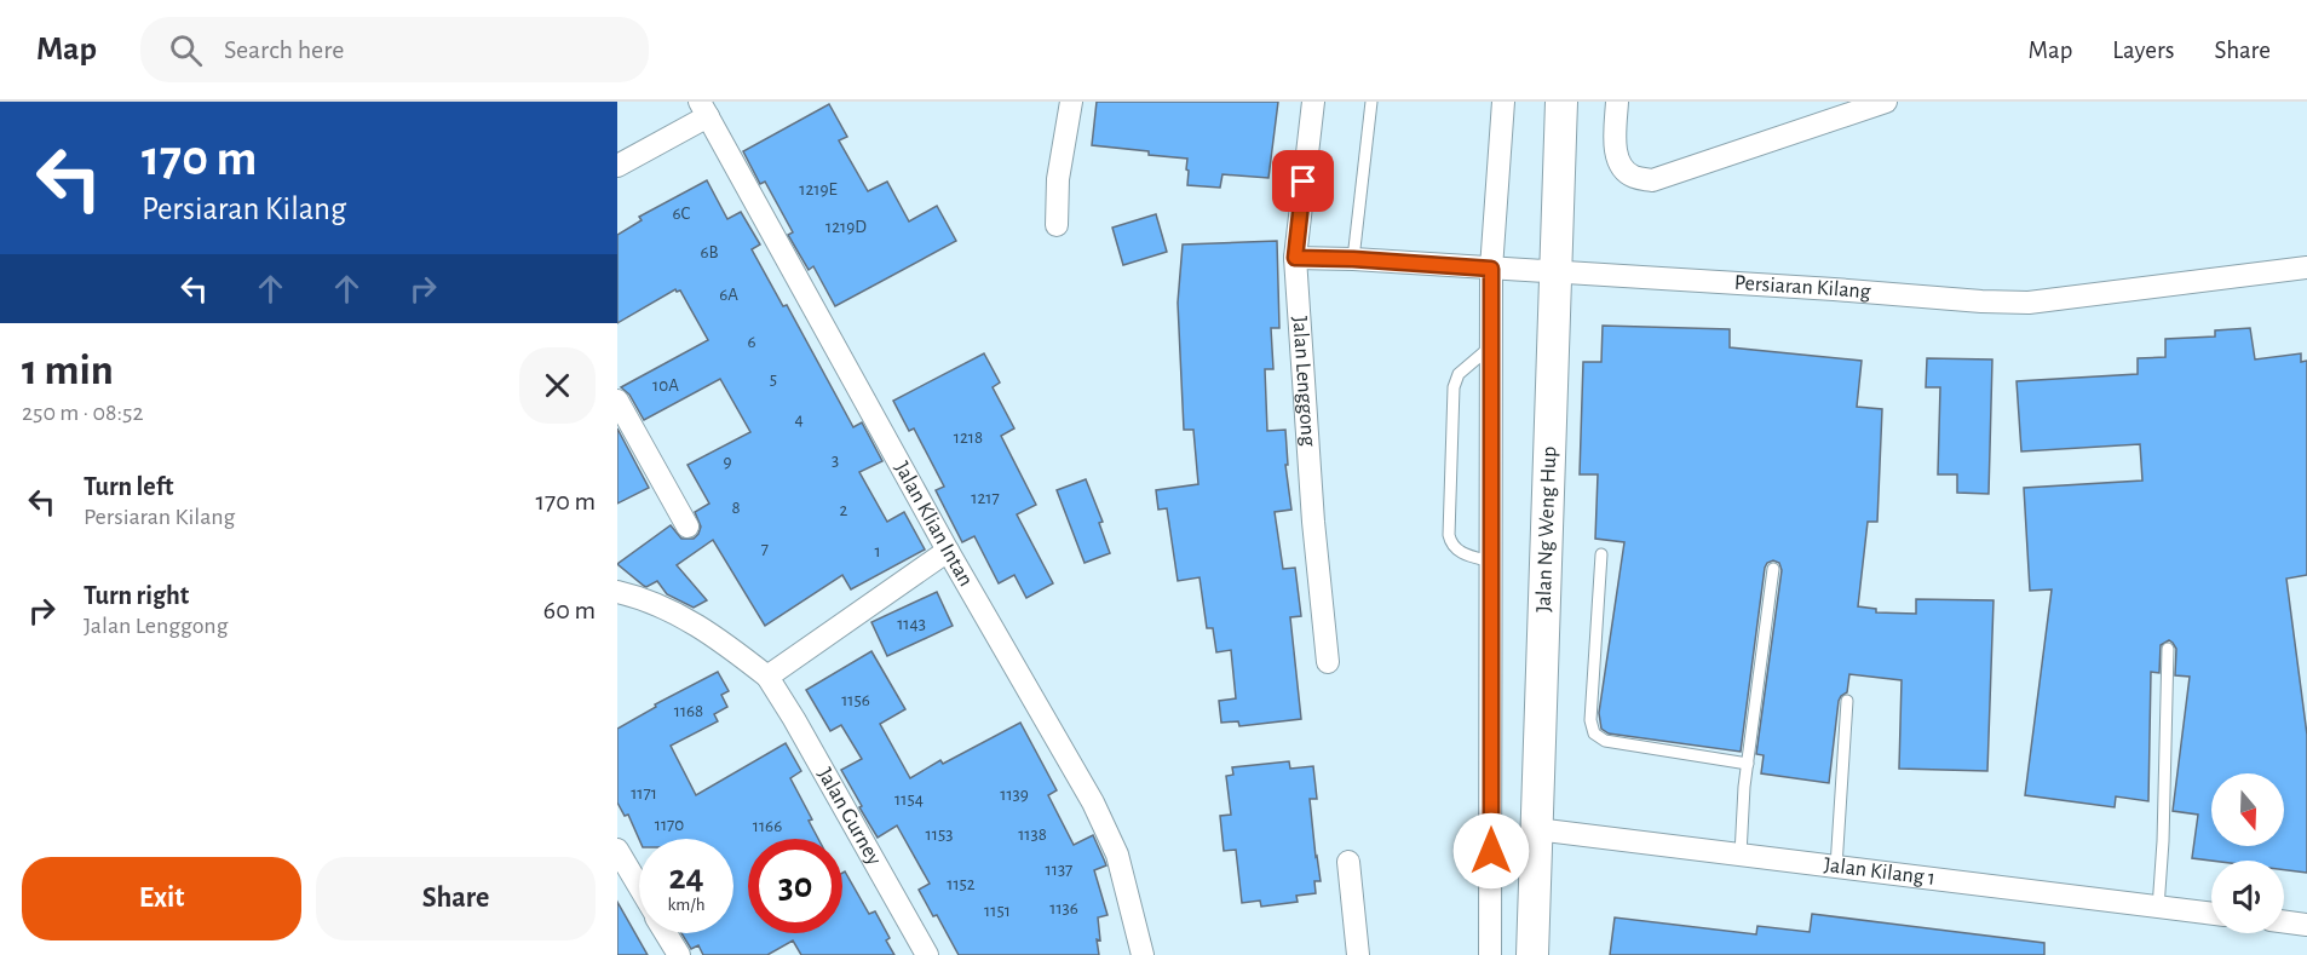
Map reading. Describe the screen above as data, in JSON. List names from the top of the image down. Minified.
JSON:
{"streets":{"main road":["Jalan Ng Weng Hup"],"street":["Persiaran Kilang","Jalan Lenggong","Jalan Klian Intan","Jalan Gurney","Jalan Kilang 1"]},"crossings":[["Persiaran Kilang","Jalan Lenggong"],["Persiaran Kilang","Jalan Ng Weng Hup"],["Jalan Ng Weng Hup","Jalan Kilang 1"]],"house_numbers":["1219E","6C","1219D","6B","6A","6","5","10A","4","1218","3","9","1217","8","2","7","1","1143","1156","1168","1171","1139","1154","1170","1166","1153","1138","1137","1152","1136","1151"],"north":"bottom","page":{"header":"Map","search":"Search here","nav":["Map","Layers","Share"],"turn":["170 m","Persiaran Kilang"],"heading":["1 min","250 m · 08:52"],"list":[{"name":"Turn left","note":"Persiaran Kilang","value":"170 m"},{"name":"Turn right","note":"Jalan Lenggong","value":"60 m"}],"speed":"24 km/h","limit":"30","buttons":["Exit","Share"]}}
